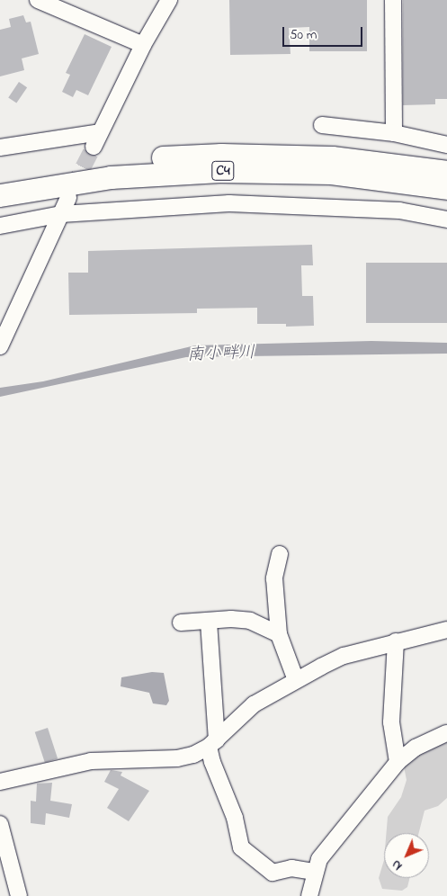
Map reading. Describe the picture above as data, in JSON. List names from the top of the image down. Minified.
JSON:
{"streets":{"highway":["C4"]},"water":["南小畔川"],"scale_bar":"50 m","north":"bottom left"}
